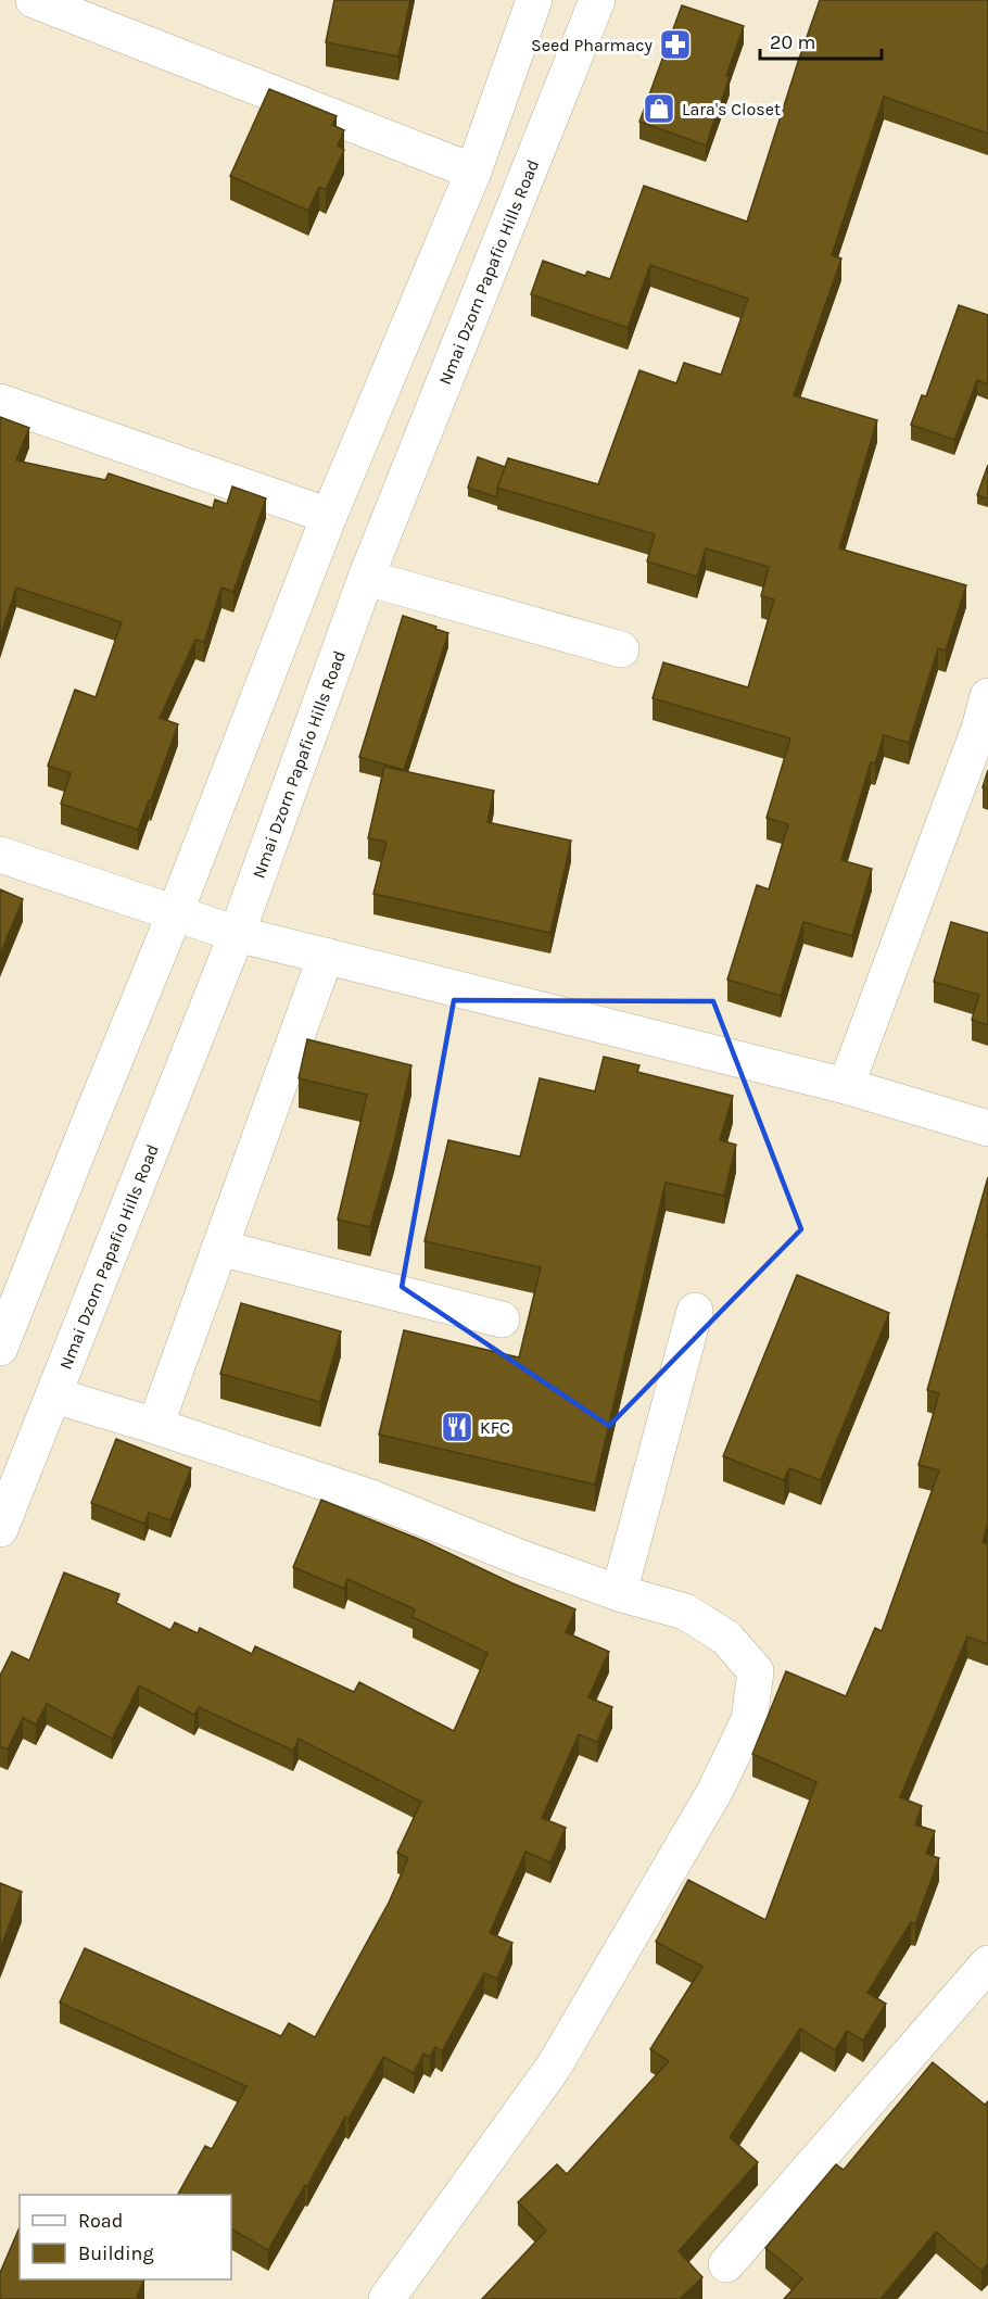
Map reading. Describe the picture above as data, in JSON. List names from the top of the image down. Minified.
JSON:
{"streets":{"street":["Nmai Dzorn Papafio Hills Road"]},"places":{"pharmacy":["Seed Pharmacy"],"shop":["Lara's Closet"],"restaurant":["KFC"]},"legend":["Road","Building"],"scale_bar":"20 m"}
